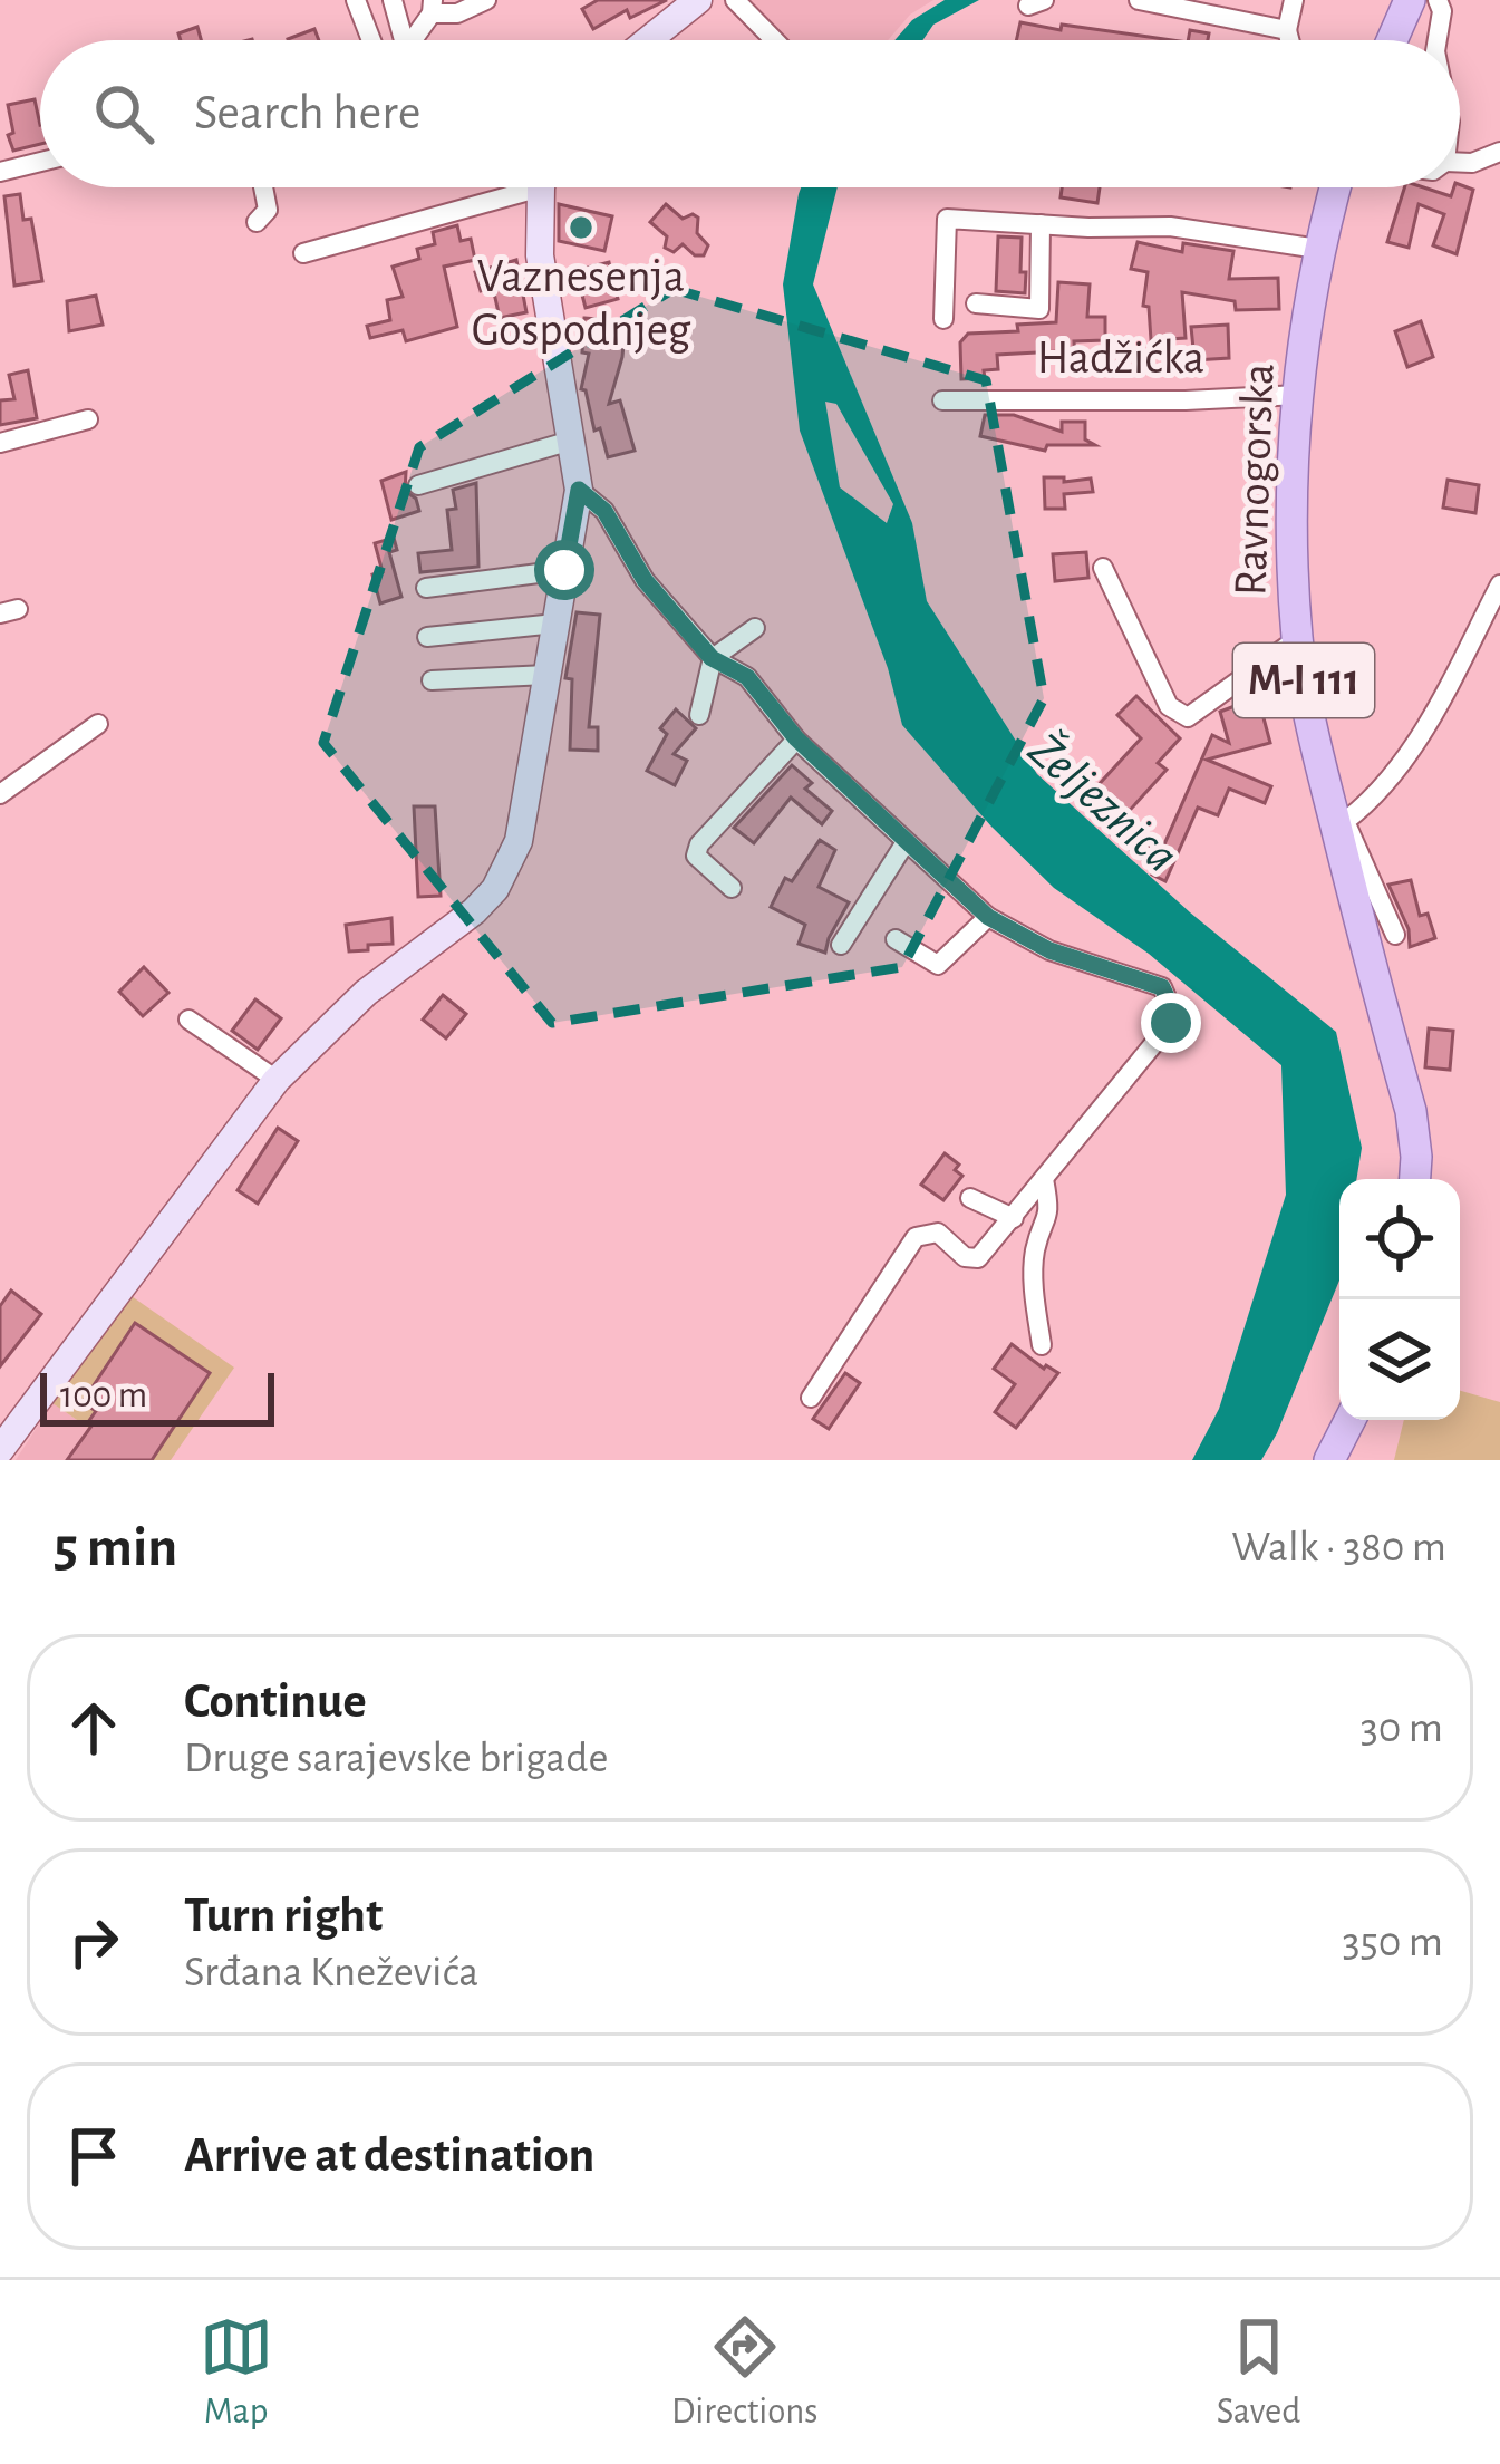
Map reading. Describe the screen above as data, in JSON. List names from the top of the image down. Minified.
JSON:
{"streets":{"main road":["Ravnogorska","M-I 111"],"street":["Hadžićka"]},"crossings":[["Hadžićka","Ravnogorska"]],"water":["Željeznica"],"places":["Vaznesenja Gospodnjeg"],"scale_bar":"100 m","page":{"search":"Search here","scale":"100 m","heading":["5 min","Walk · 380 m"],"list":[["Continue","Druge sarajevske brigade","30 m"],["Turn right","Srđana Kneževića","350 m"],"Arrive at destination"],"nav":["Map","Directions","Saved"]}}
